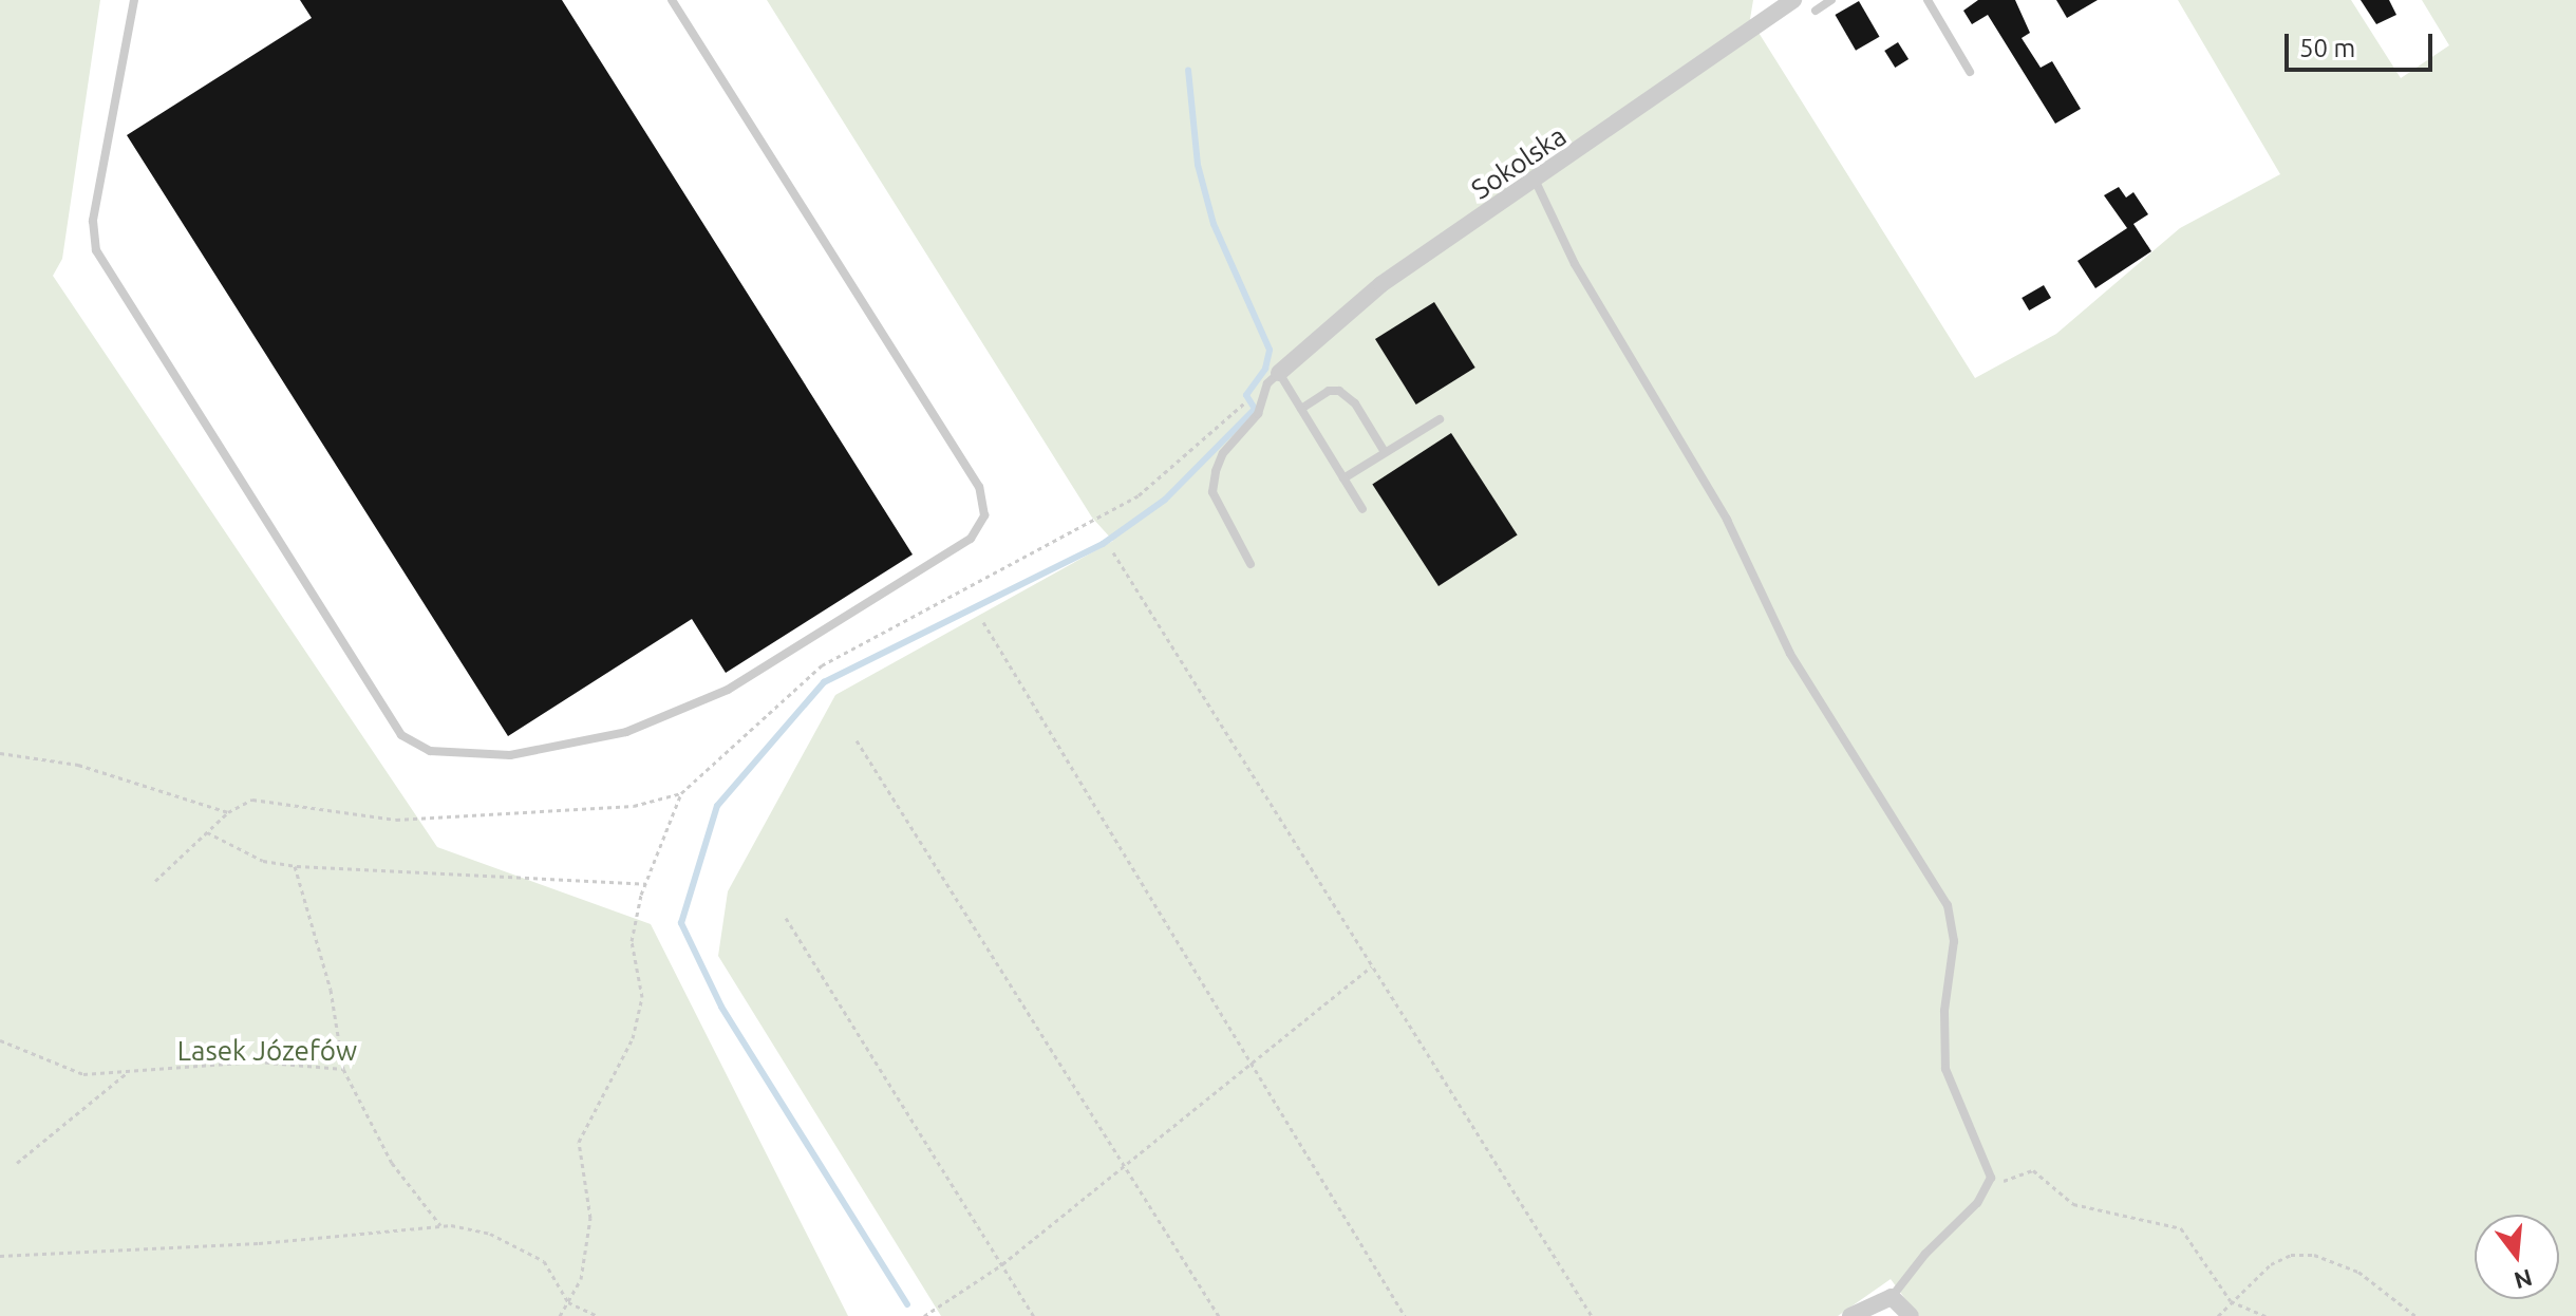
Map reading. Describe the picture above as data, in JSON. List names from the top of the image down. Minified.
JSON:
{"streets":{"street":["Sokolska"]},"parks":["Lasek Józefów"],"scale_bar":"50 m","north":"bottom"}
